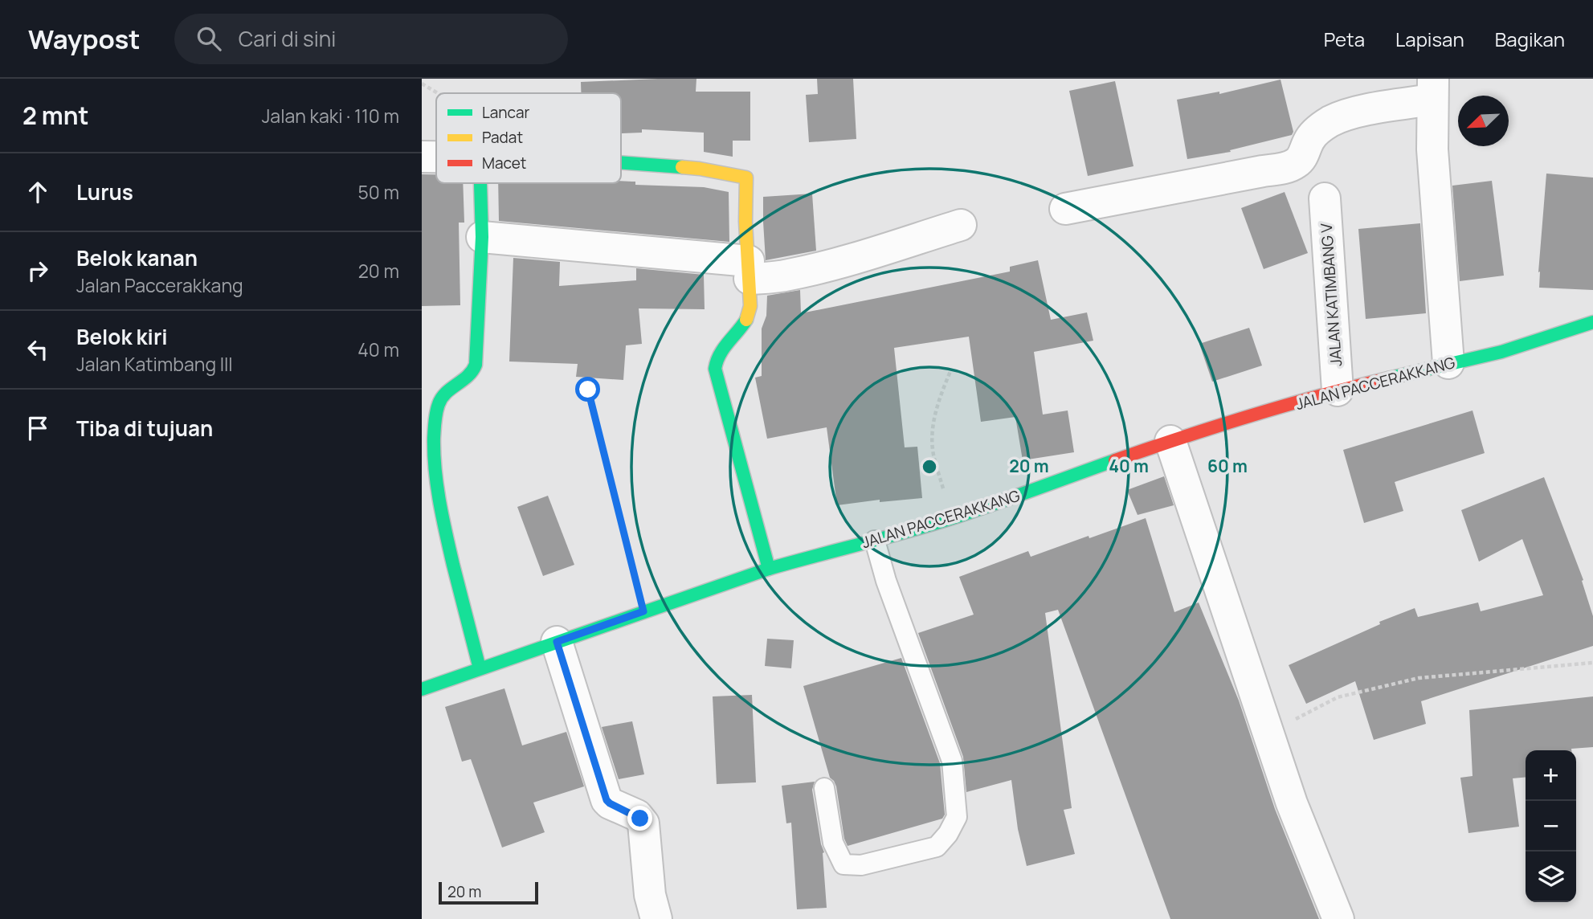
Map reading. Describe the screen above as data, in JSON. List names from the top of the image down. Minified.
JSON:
{"streets":{"main road":["JALAN PACCERAKKANG"],"street":["JALAN KATIMBANG V"]},"crossings":[["JALAN KATIMBANG V","JALAN PACCERAKKANG"]],"legend":["Lancar","Padat","Macet"],"scale_bar":"20 m","north":"bottom left","page":{"header":"Waypost","search":"Cari di sini","nav":["Peta","Lapisan","Bagikan"],"heading":["2 mnt","Jalan kaki · 110 m"],"list":[["Lurus","50 m"],["Belok kanan","Jalan Paccerakkang","20 m"],["Belok kiri","Jalan Katimbang III","40 m"],"Tiba di tujuan"],"map_buttons":["+","−"],"scale":"20 m"},"rings":["20 m","40 m","60 m"]}
